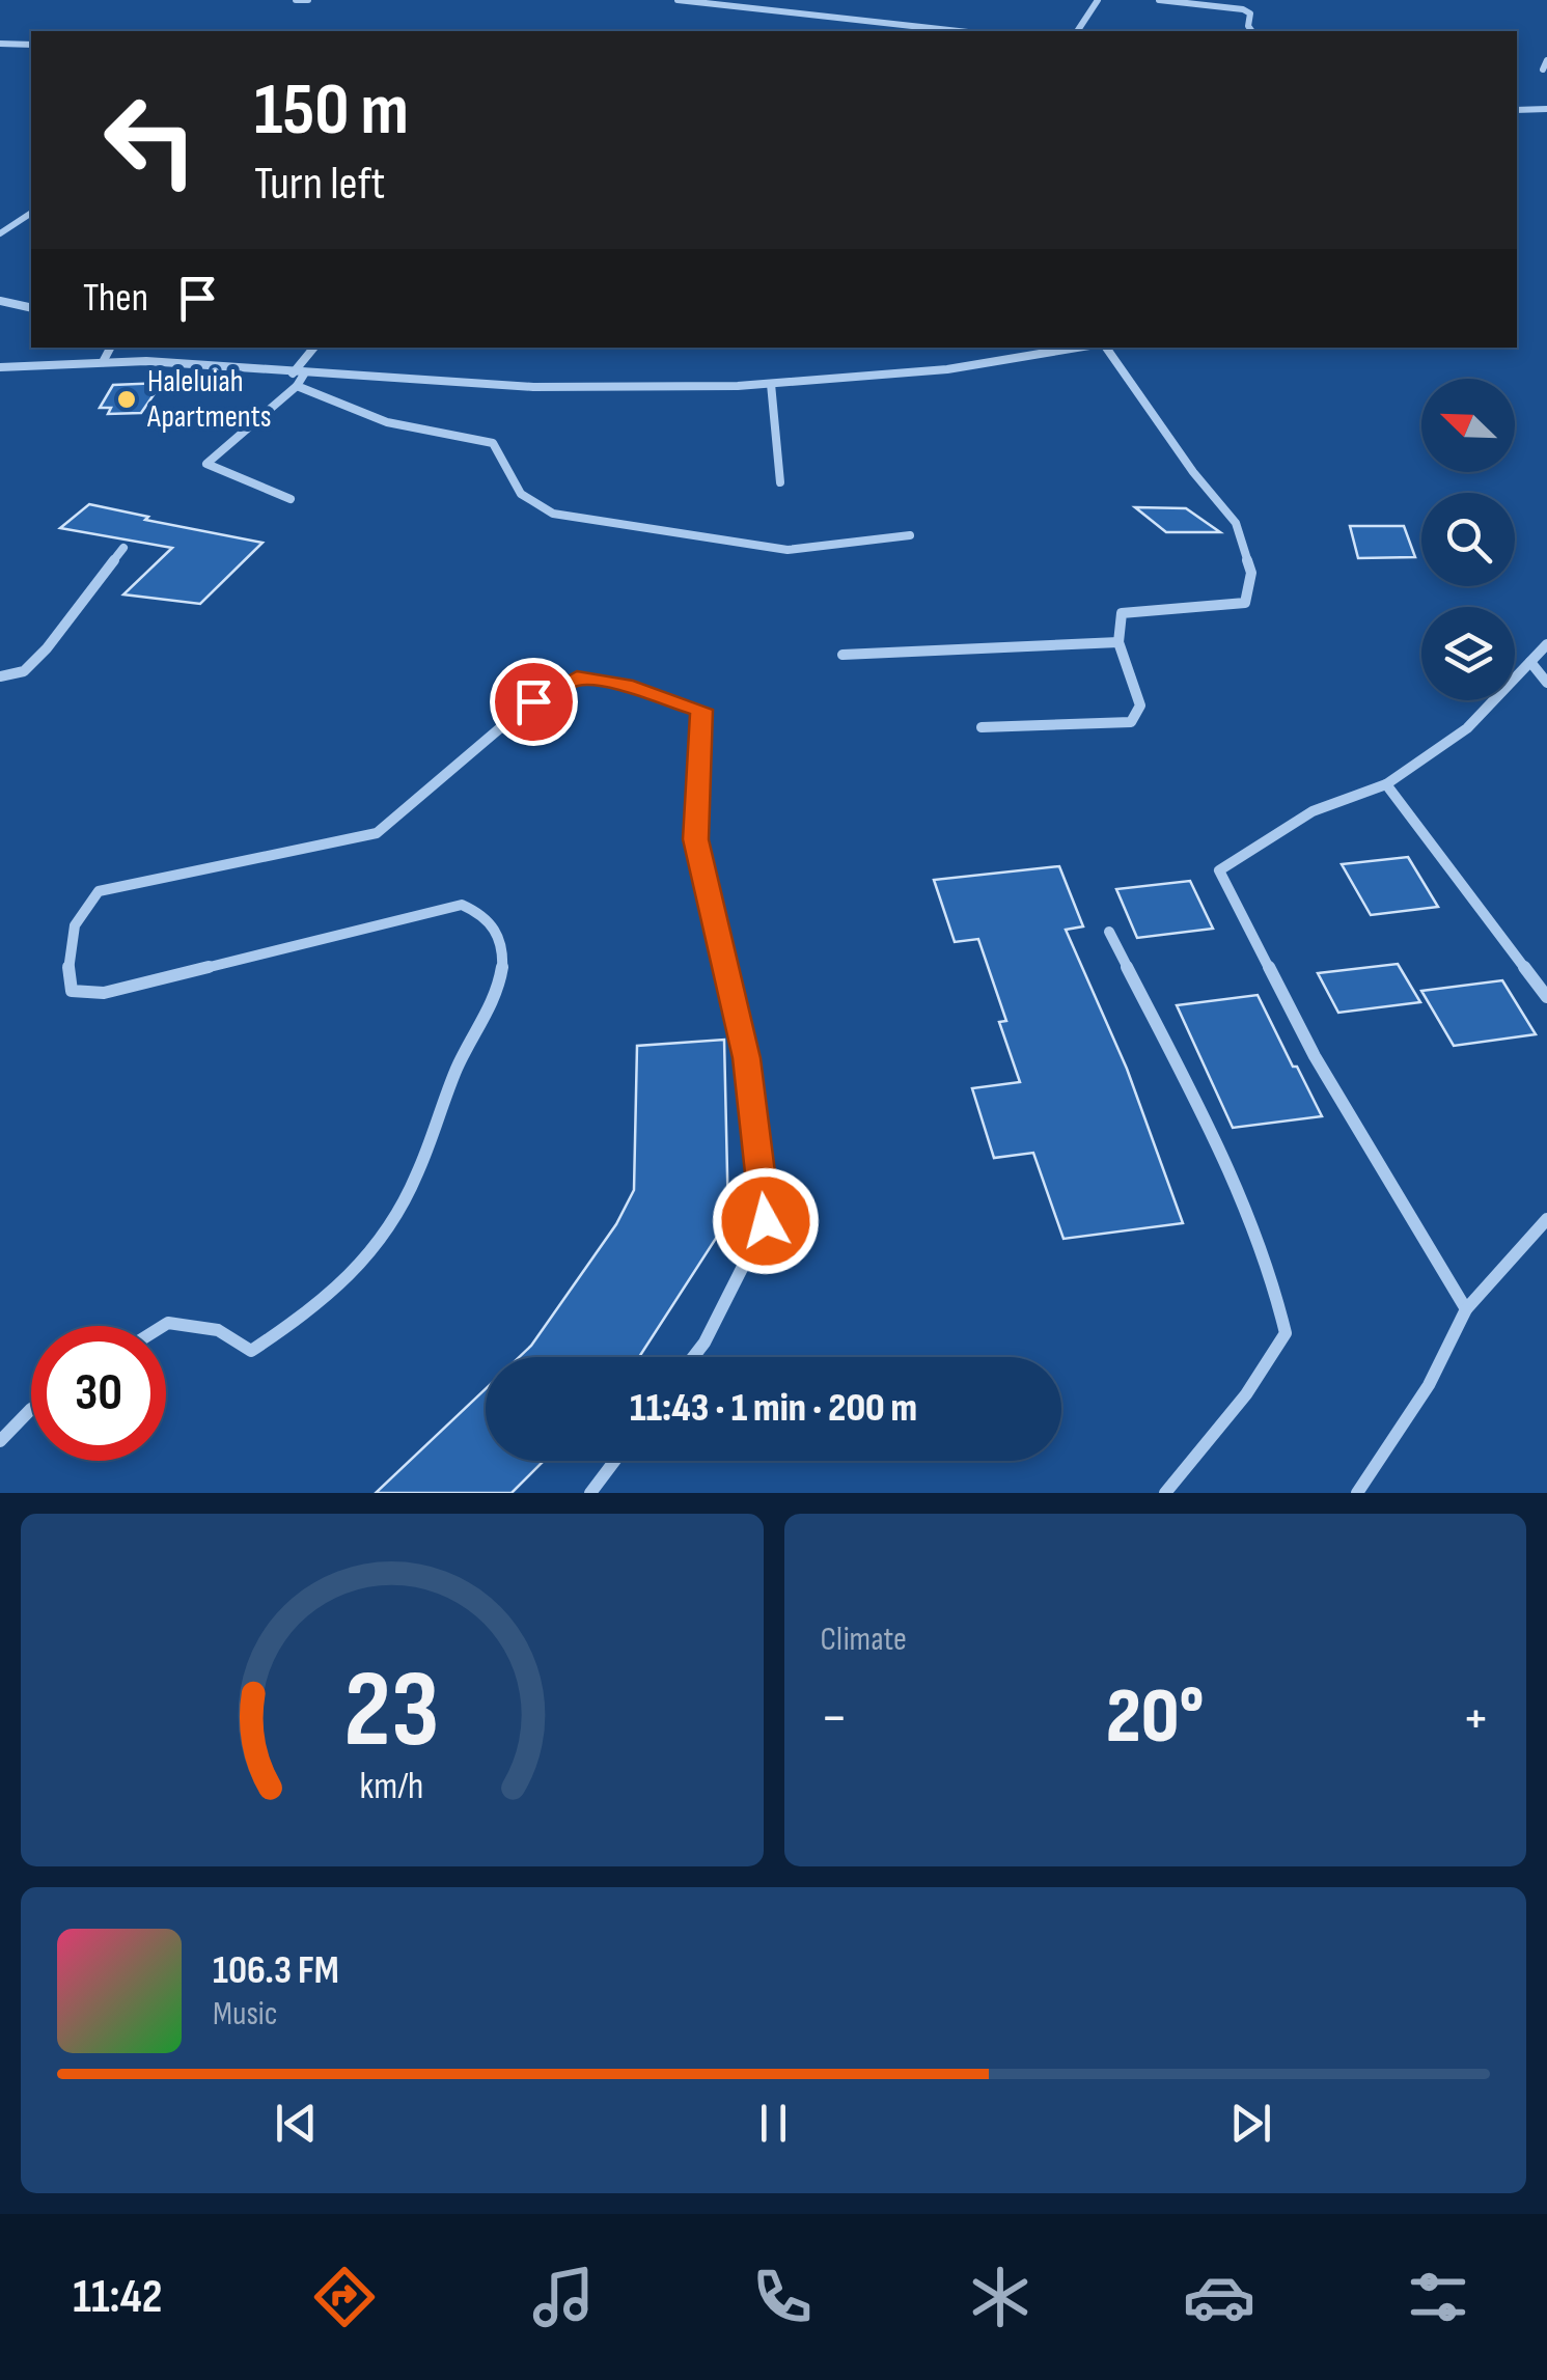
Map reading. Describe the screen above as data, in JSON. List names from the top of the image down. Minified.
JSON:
{"places":["Haleluiah Apartments"],"north":"top left","page":{"turn":["150 m","Turn left"],"then":"Then","limit":"30","trip":"11:43 · 1 min · 200 m","tile":"Climate","heat":["−","20°","+"],"song":["106.3 FM","Music"],"tabs":"11:42","gauge":["23","km/h"]}}
